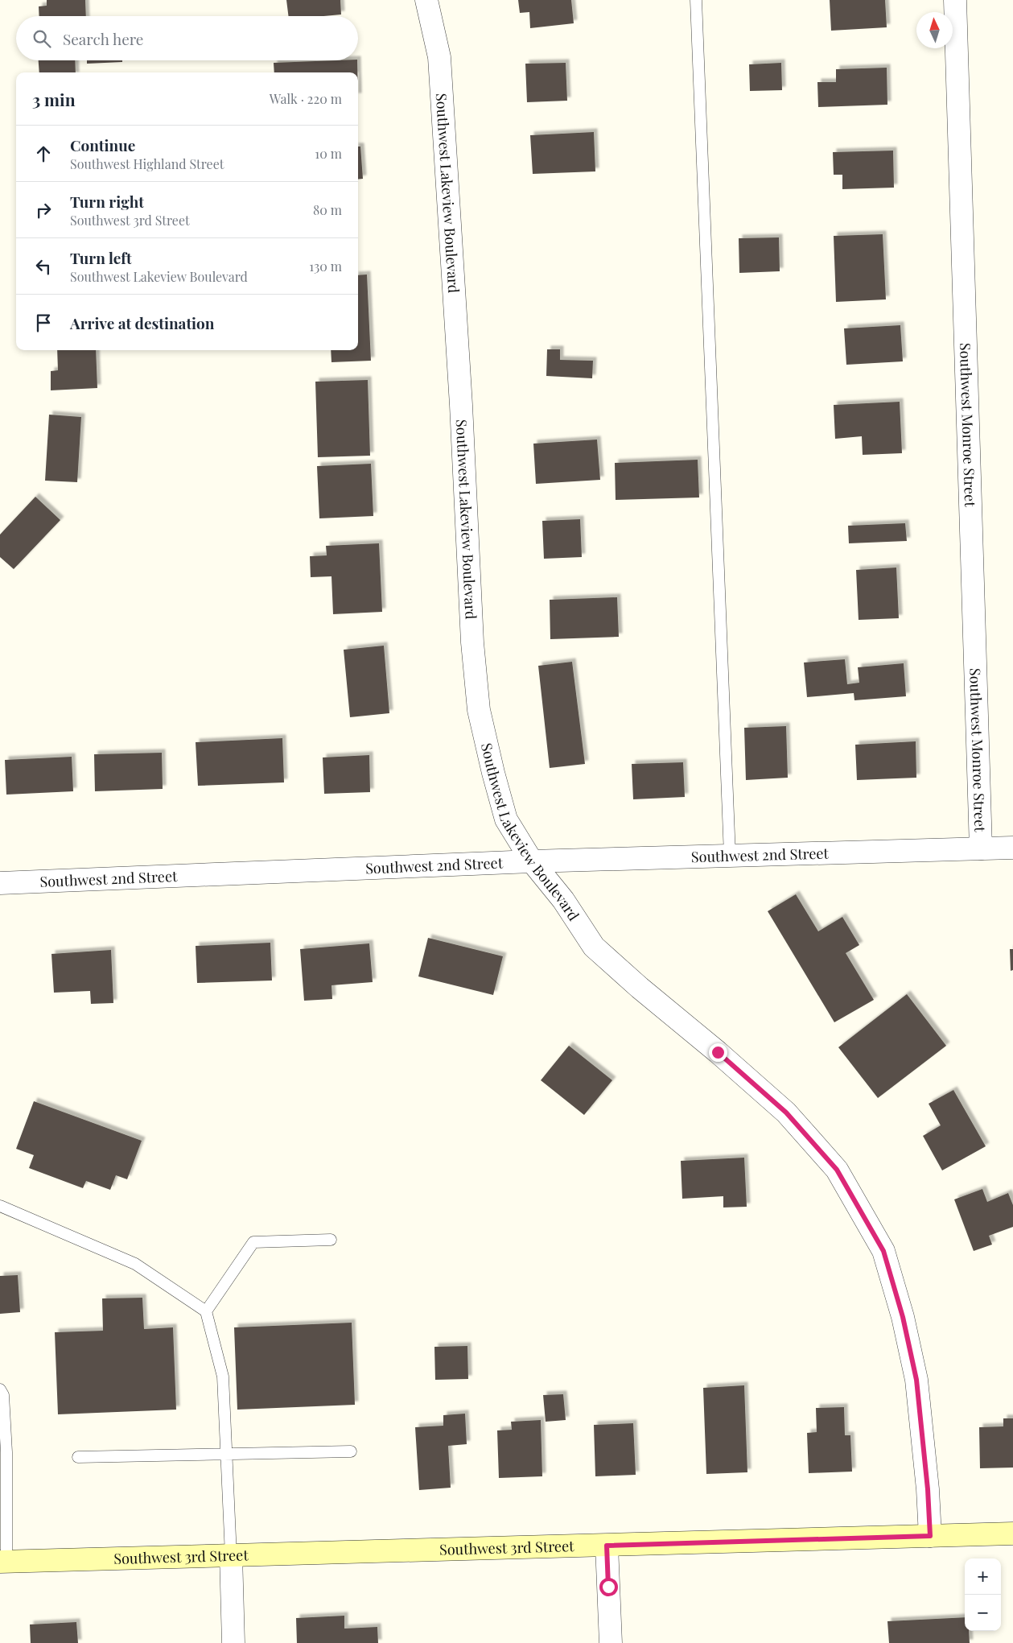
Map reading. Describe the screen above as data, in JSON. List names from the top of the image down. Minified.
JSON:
{"streets":{"main road":["Southwest 3rd Street"],"street":["Southwest Lakeview Boulevard","Southwest Monroe Street","Southwest 2nd Street"]},"crossings":[["Southwest Lakeview Boulevard","Southwest 2nd Street"],["Southwest Lakeview Boulevard","Southwest 3rd Street"],["Southwest Monroe Street","Southwest 2nd Street"]],"north":"top","page":{"search":"Search here","heading":["3 min","Walk · 220 m"],"list":[["Continue","Southwest Highland Street","10 m"],["Turn right","Southwest 3rd Street","80 m"],["Turn left","Southwest Lakeview Boulevard","130 m"],"Arrive at destination"],"map_buttons":["+","−"]}}
